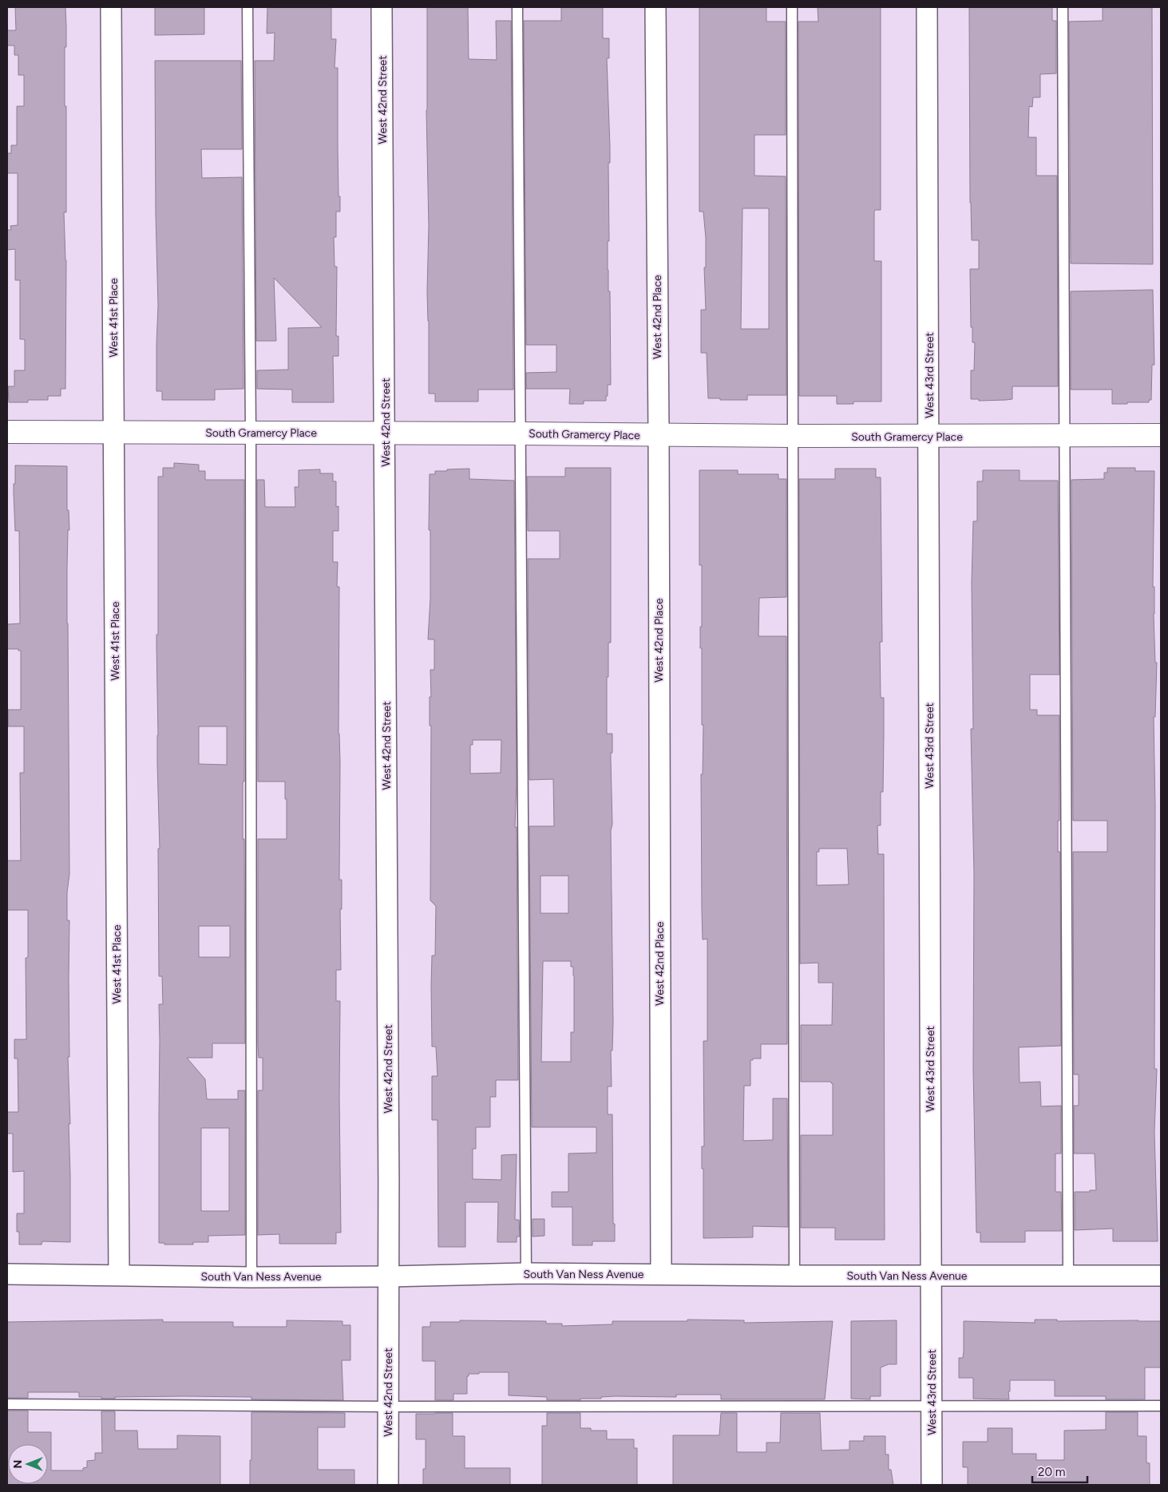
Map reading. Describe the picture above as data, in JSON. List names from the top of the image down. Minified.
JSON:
{"streets":{"street":["West 42nd Street","West 42nd Place","West 41st Place","West 43rd Street","South Gramercy Place","South Van Ness Avenue"]},"crossings":[["West 42nd Street","South Gramercy Place"],["West 42nd Street","South Van Ness Avenue"],["West 42nd Place","South Gramercy Place"],["West 42nd Place","South Van Ness Avenue"],["West 41st Place","South Gramercy Place"],["West 41st Place","South Van Ness Avenue"],["West 43rd Street","South Gramercy Place"],["West 43rd Street","South Van Ness Avenue"]],"scale_bar":"20 m","north":"left"}
